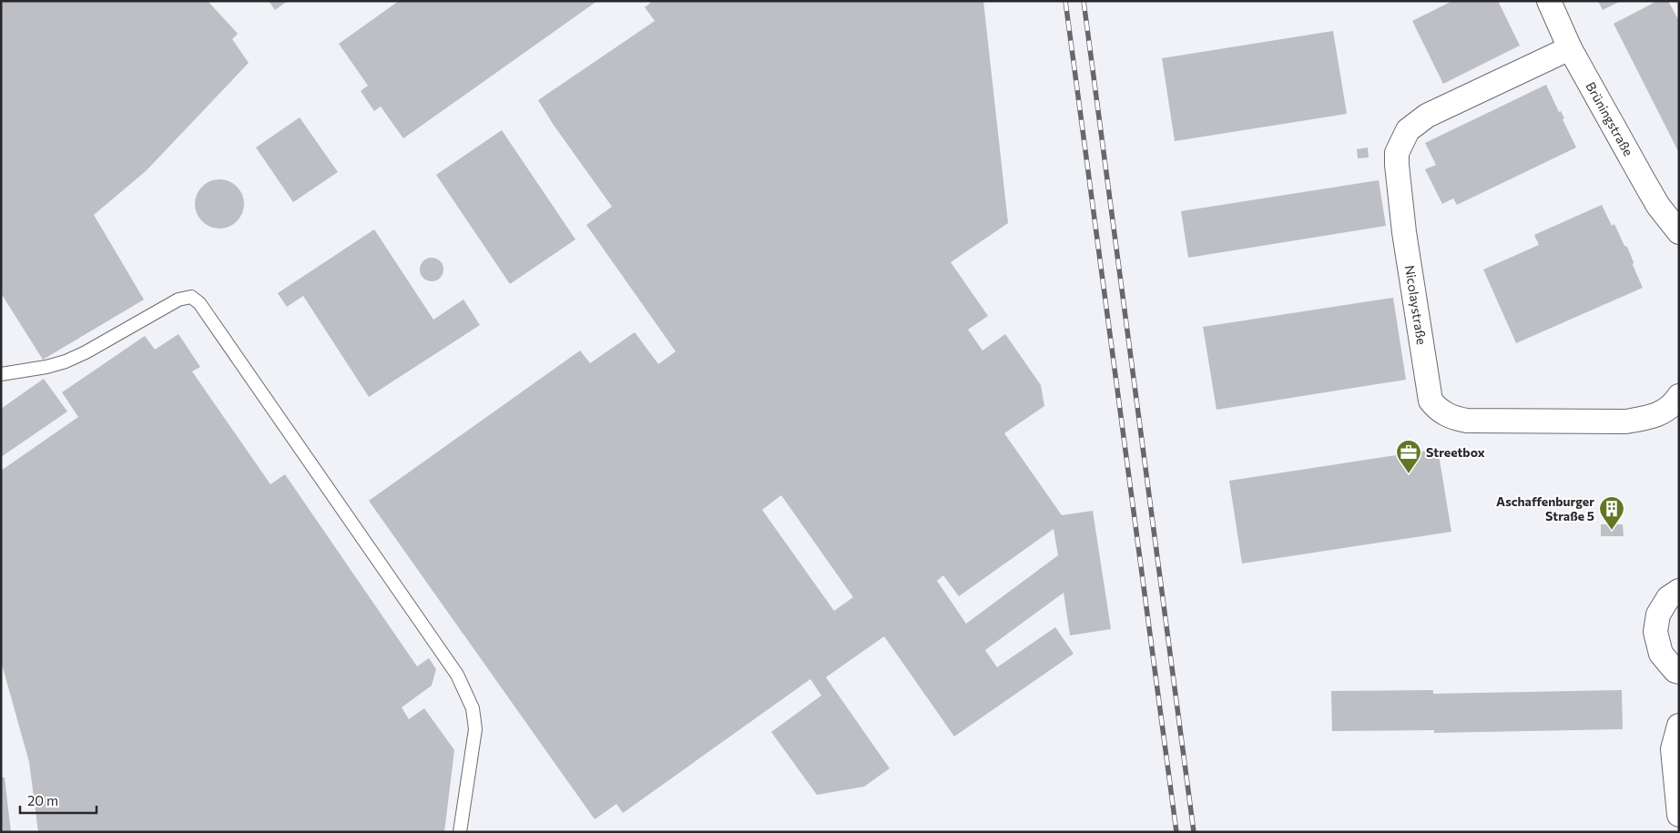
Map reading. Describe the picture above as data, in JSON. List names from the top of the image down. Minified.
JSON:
{"streets":{"street":["Brüningstraße","Nicolaystraße"]},"crossings":[["Brüningstraße","Nicolaystraße"]],"places":{"office":["Streetbox"],"building":["Aschaffenburger Straße 5"]},"scale_bar":"20 m"}
